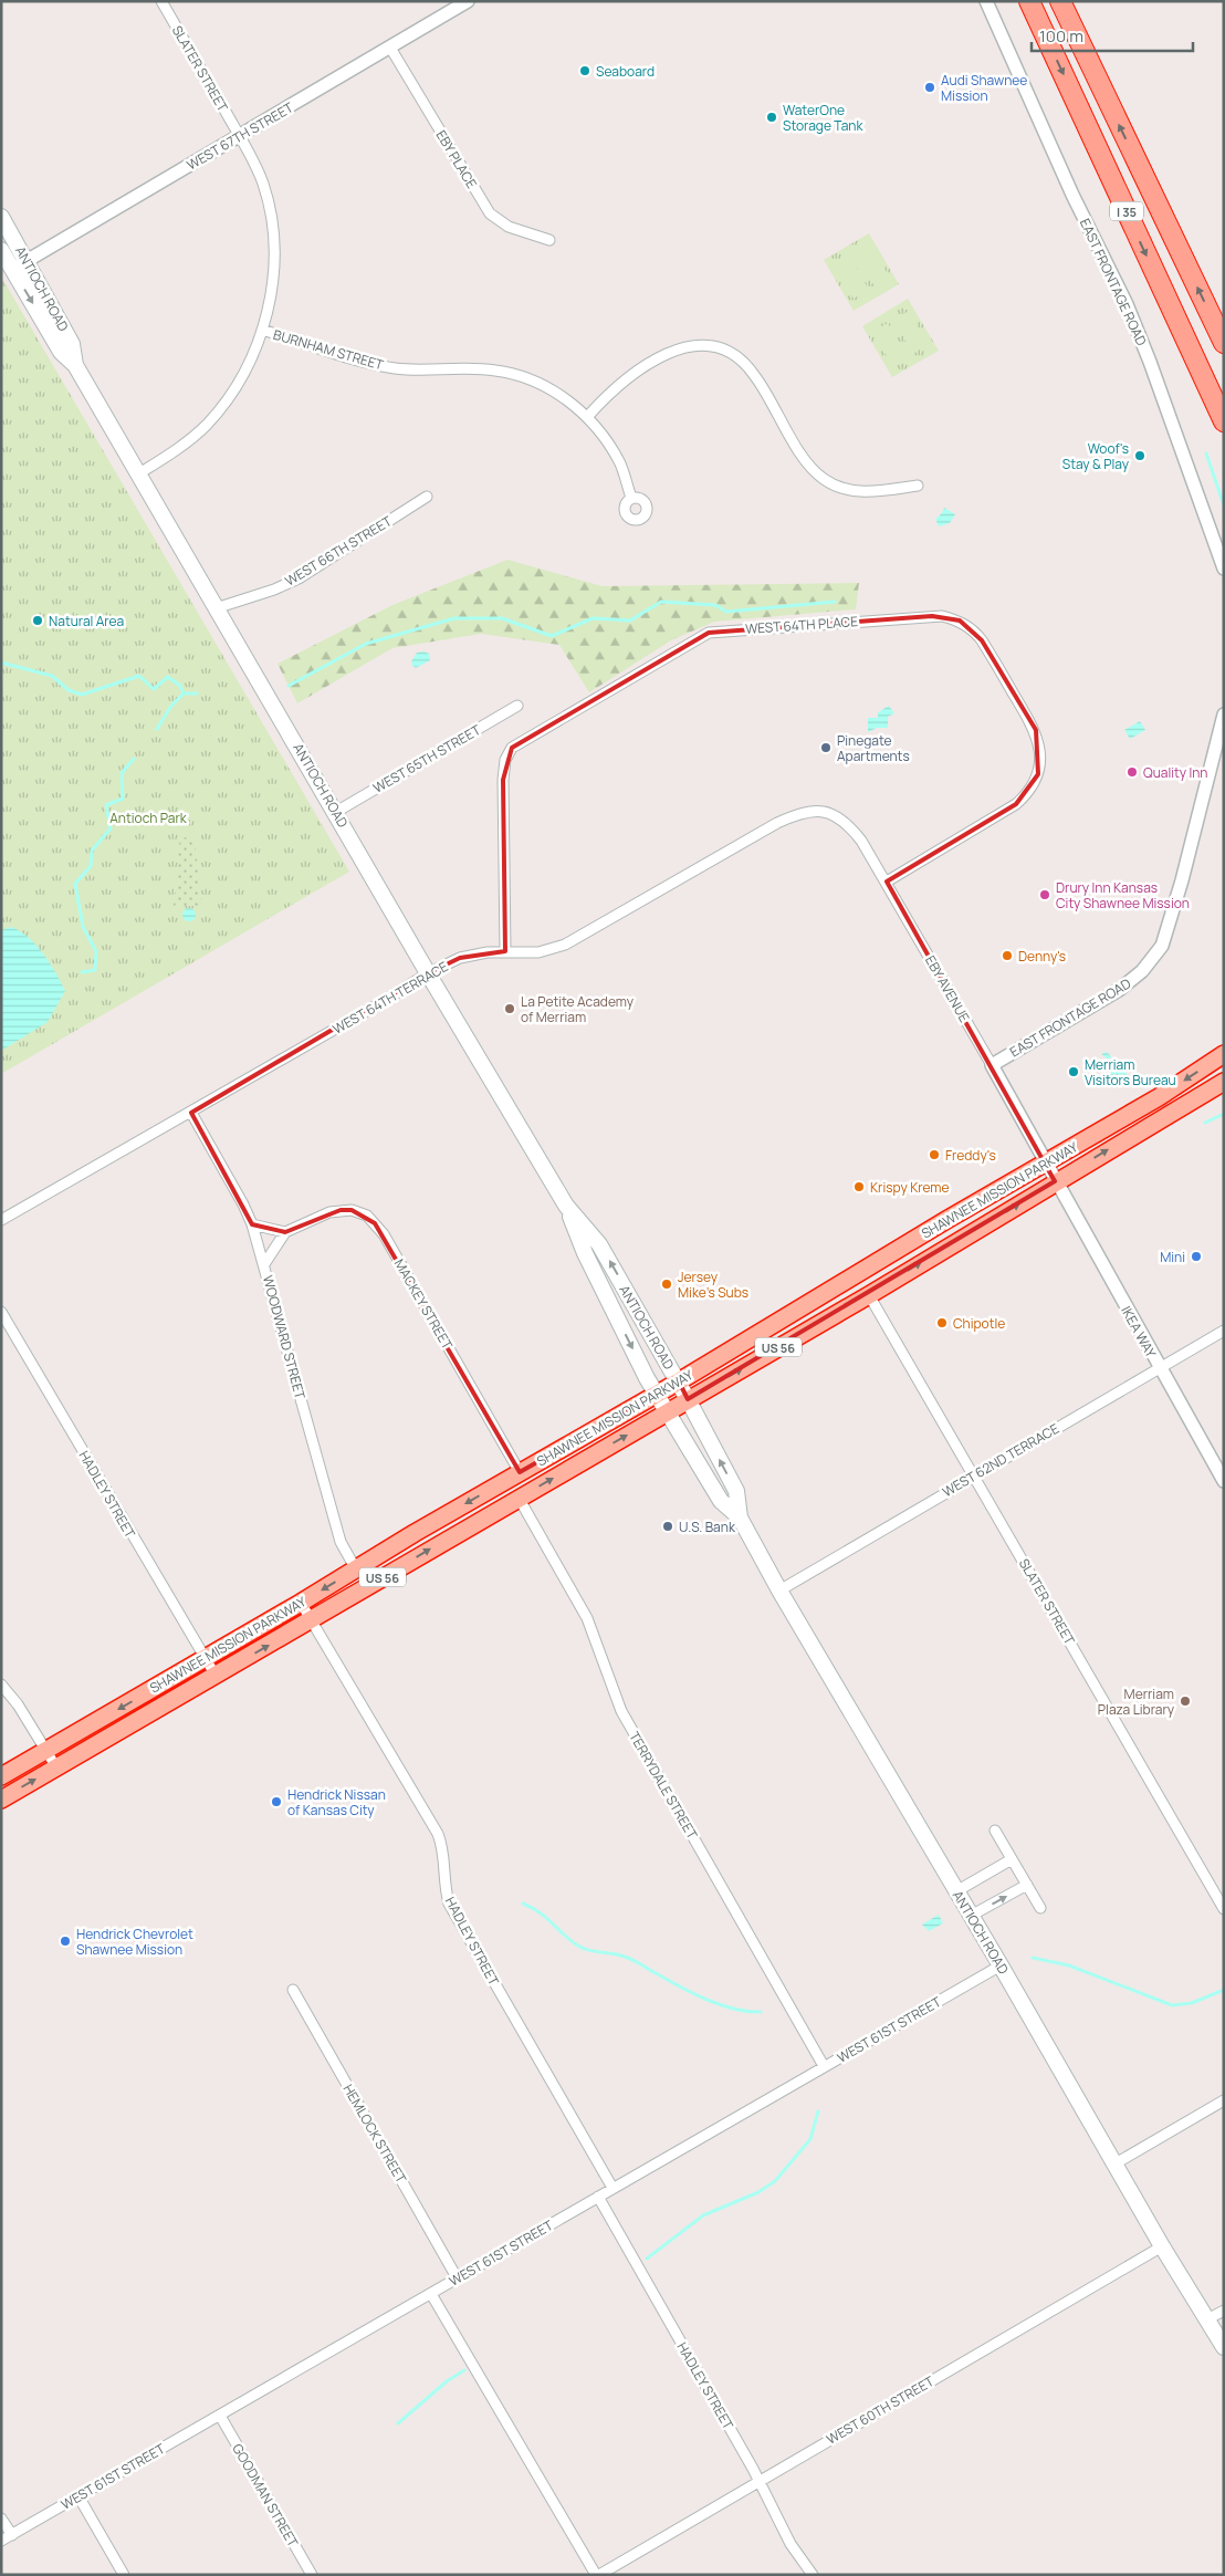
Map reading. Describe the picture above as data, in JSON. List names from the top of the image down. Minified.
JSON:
{"streets":{"highway":["I 35","SHAWNEE MISSION PARKWAY","US 56"],"main road":["ANTIOCH ROAD"],"street":["SLATER STREET","WEST 67TH STREET","EBY PLACE","EAST FRONTAGE ROAD","BURNHAM STREET","WEST 66TH STREET","WEST 64TH PLACE","WEST 65TH STREET","EBY AVENUE","WEST 64TH TERRACE","MACKEY STREET","IKEA WAY","WOODWARD STREET","WEST 62ND TERRACE","HADLEY STREET","TERRYDALE STREET","WEST 61ST STREET","HEMLOCK STREET","WEST 60TH STREET","GOODMAN STREET"]},"crossings":[["SLATER STREET","WEST 67TH STREET"],["SLATER STREET","ANTIOCH ROAD"],["SLATER STREET","BURNHAM STREET"],["SLATER STREET","SHAWNEE MISSION PARKWAY"],["SLATER STREET","WEST 62ND TERRACE"],["WEST 67TH STREET","EBY PLACE"],["WEST 67TH STREET","ANTIOCH ROAD"],["EAST FRONTAGE ROAD","EBY AVENUE"],["ANTIOCH ROAD","WEST 66TH STREET"],["ANTIOCH ROAD","WEST 65TH STREET"],["ANTIOCH ROAD","WEST 64TH TERRACE"],["ANTIOCH ROAD","SHAWNEE MISSION PARKWAY"],["ANTIOCH ROAD","WEST 62ND TERRACE"],["ANTIOCH ROAD","WEST 61ST STREET"],["ANTIOCH ROAD","WEST 60TH STREET"],["WEST 64TH PLACE","EBY AVENUE"],["WEST 64TH PLACE","WEST 64TH TERRACE"],["EBY AVENUE","WEST 64TH TERRACE"],["EBY AVENUE","SHAWNEE MISSION PARKWAY"],["EBY AVENUE","IKEA WAY"],["WEST 64TH TERRACE","WOODWARD STREET"],["SHAWNEE MISSION PARKWAY","MACKEY STREET"],["SHAWNEE MISSION PARKWAY","IKEA WAY"],["SHAWNEE MISSION PARKWAY","WOODWARD STREET"],["SHAWNEE MISSION PARKWAY","HADLEY STREET"],["SHAWNEE MISSION PARKWAY","TERRYDALE STREET"],["IKEA WAY","WEST 62ND TERRACE"],["HADLEY STREET","WEST 61ST STREET"],["HADLEY STREET","WEST 60TH STREET"],["TERRYDALE STREET","WEST 61ST STREET"],["WEST 61ST STREET","HEMLOCK STREET"],["WEST 61ST STREET","GOODMAN STREET"]],"parks":["Antioch Park"],"places":["Seaboard","Audi Shawnee Mission","WaterOne Storage Tank","Woof's Stay & Play","Natural Area","Pinegate Apartments","Quality Inn","Drury Inn Kansas City Shawnee Mission","Denny's","La Petite Academy of Merriam","Merriam Visitors Bureau","Freddy's","Krispy Kreme","Mini","Jersey Mike's Subs","Chipotle","U.S. Bank","Merriam Plaza Library","Hendrick Nissan of Kansas City","Hendrick Chevrolet Shawnee Mission"],"scale_bar":"100 m"}
